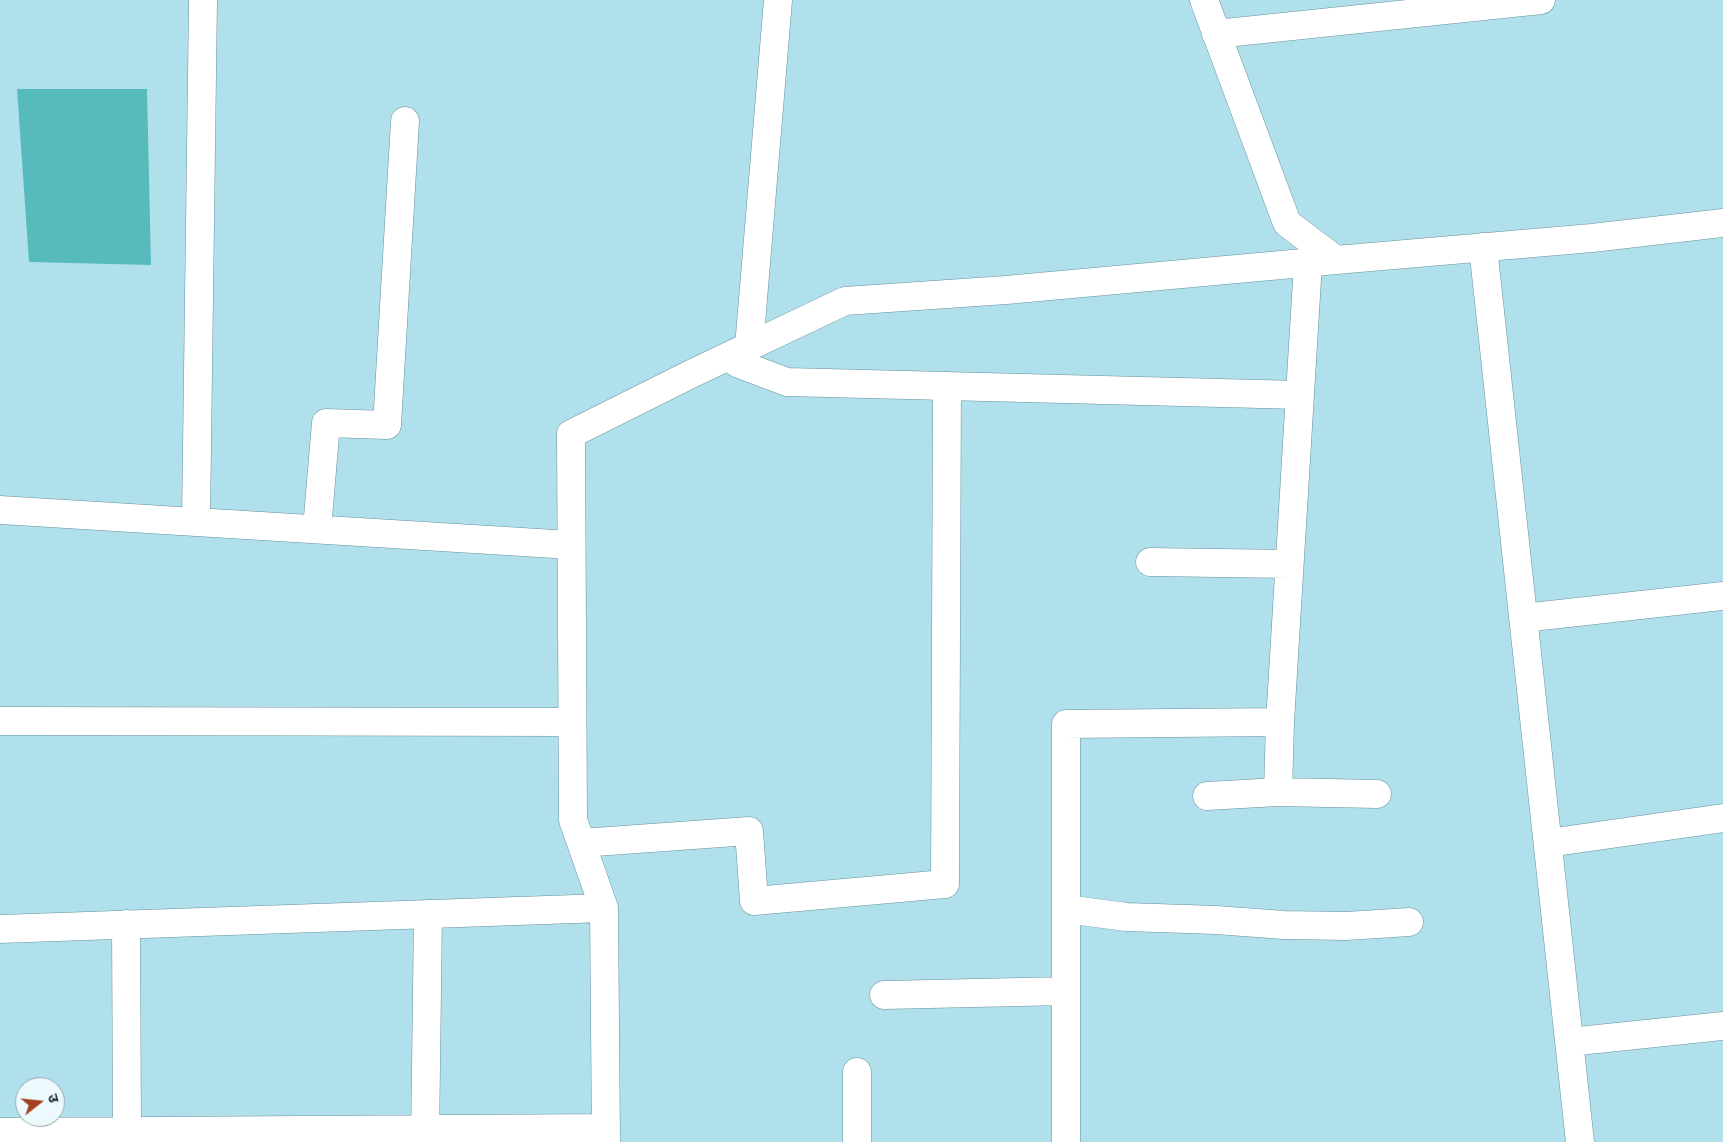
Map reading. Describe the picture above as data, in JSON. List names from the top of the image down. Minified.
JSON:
{"north":"right"}
